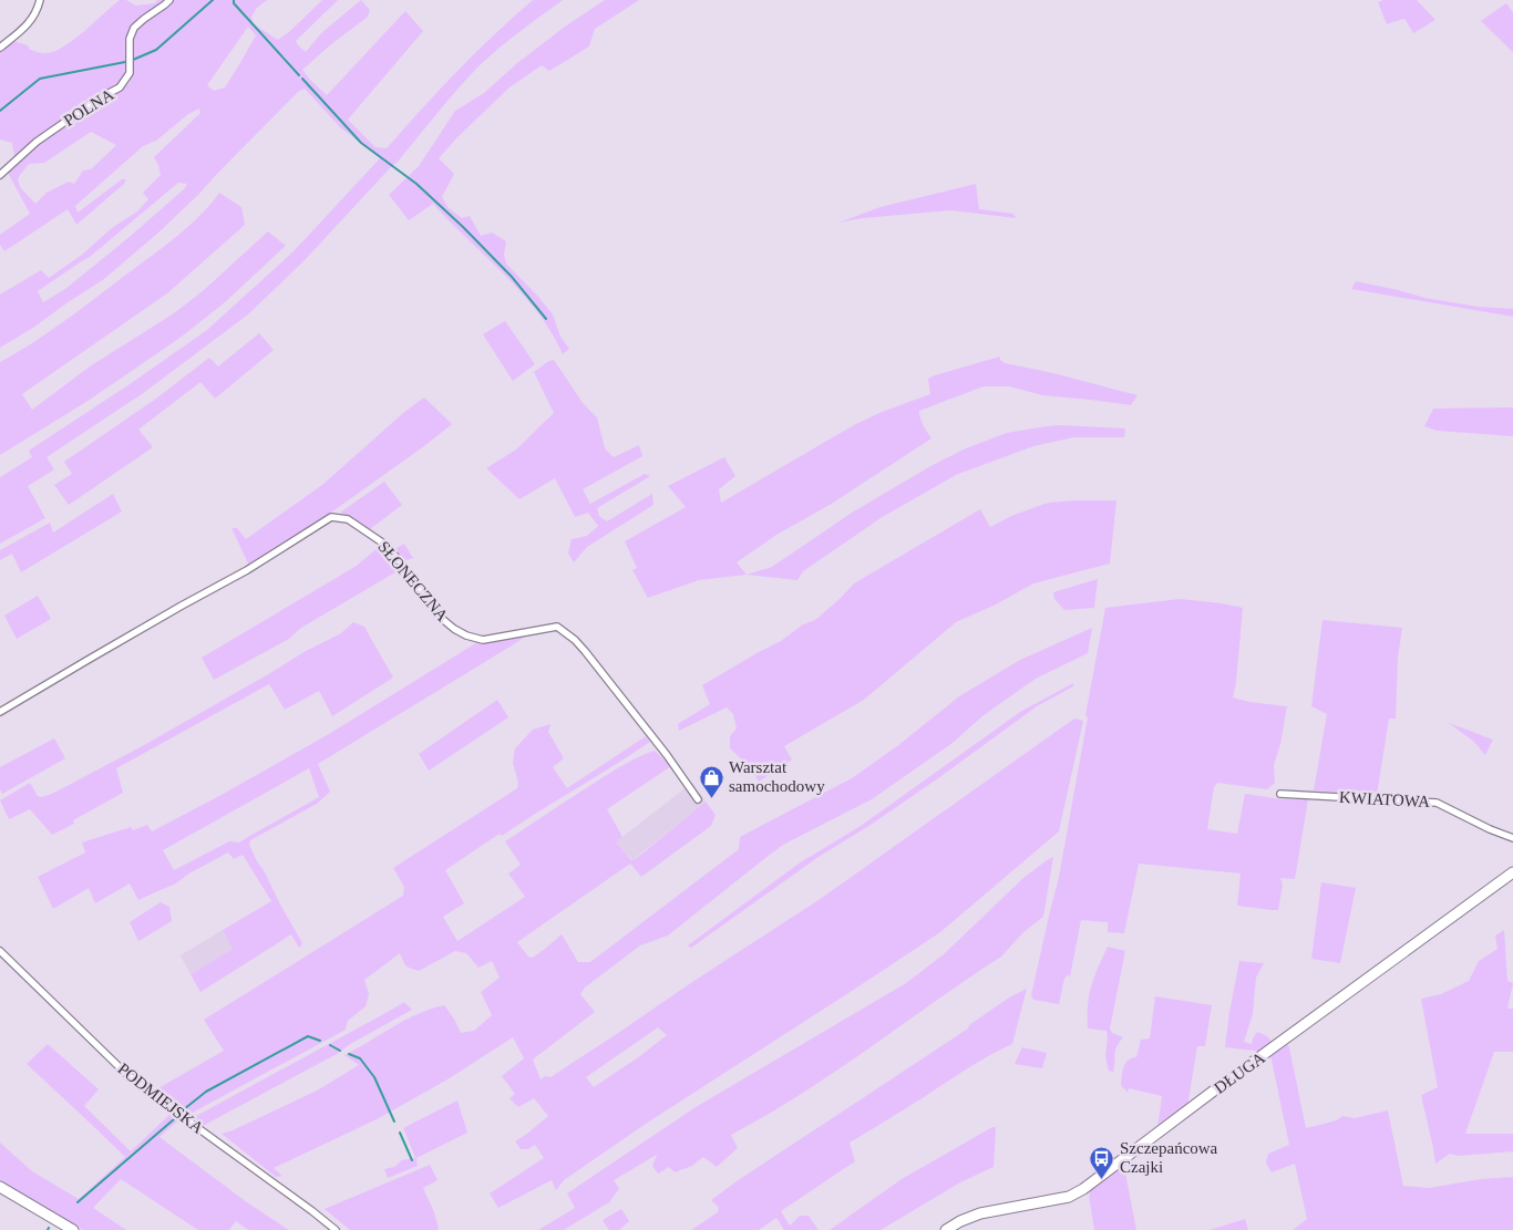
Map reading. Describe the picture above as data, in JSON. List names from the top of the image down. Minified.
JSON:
{"streets":{"street":["POLNA","SŁONECZNA","KWIATOWA","DŁUGA","PODMIEJSKA"]},"places":{"shop":["Warsztat samochodowy"],"bus stop":["Szczepańcowa Czajki"]}}
